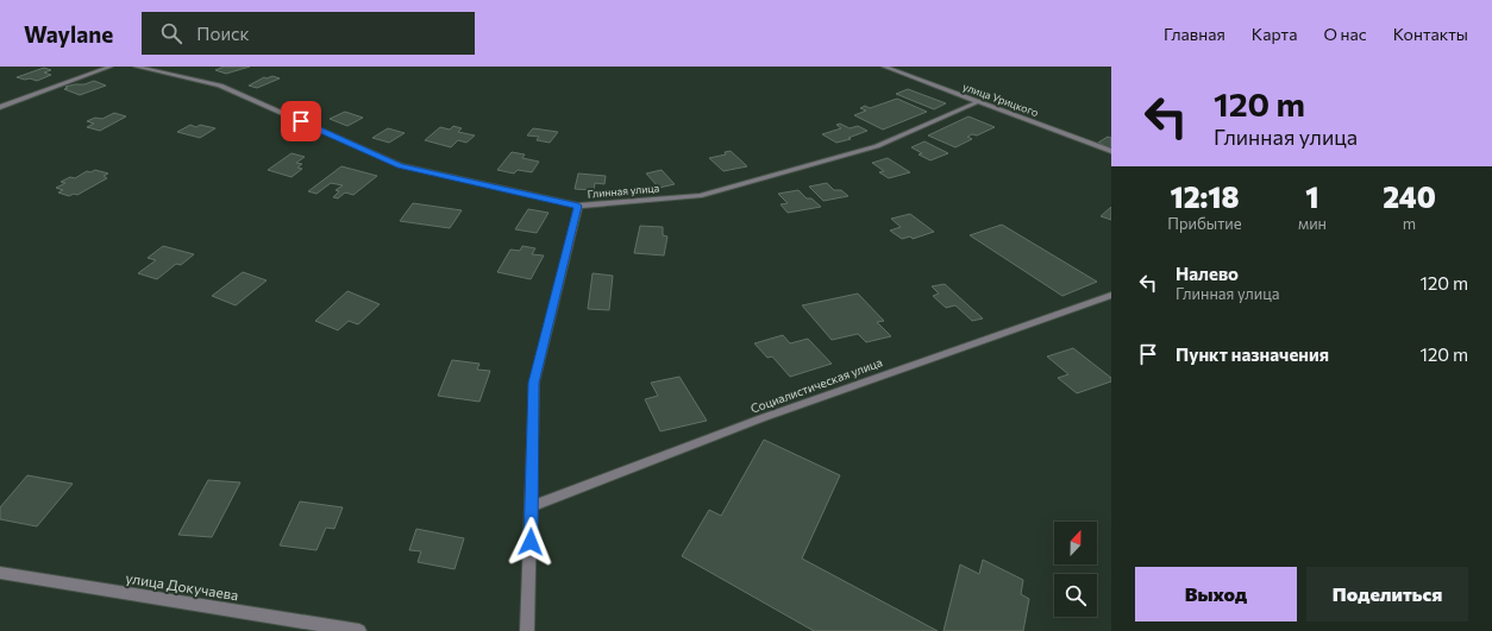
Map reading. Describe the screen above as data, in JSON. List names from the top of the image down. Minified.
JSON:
{"streets":{"street":["улица Урицкого","Глинная улица","Социалистическая улица","улица Докучаева"]},"crossings":[["улица Урицкого","Глинная улица"]],"north":"top","page":{"header":"Waylane","search":"Поиск","nav":["Главная","Карта","О нас","Контакты"],"turn":["120 m","Глинная улица"],"eta":["12:18","Прибытие","1","мин","240","m"],"list":[{"name":"Налево","note":"Глинная улица","value":"120 m"},{"name":"Пункт назначения","value":"120 m"}],"buttons":["Выход","Поделиться"]}}
